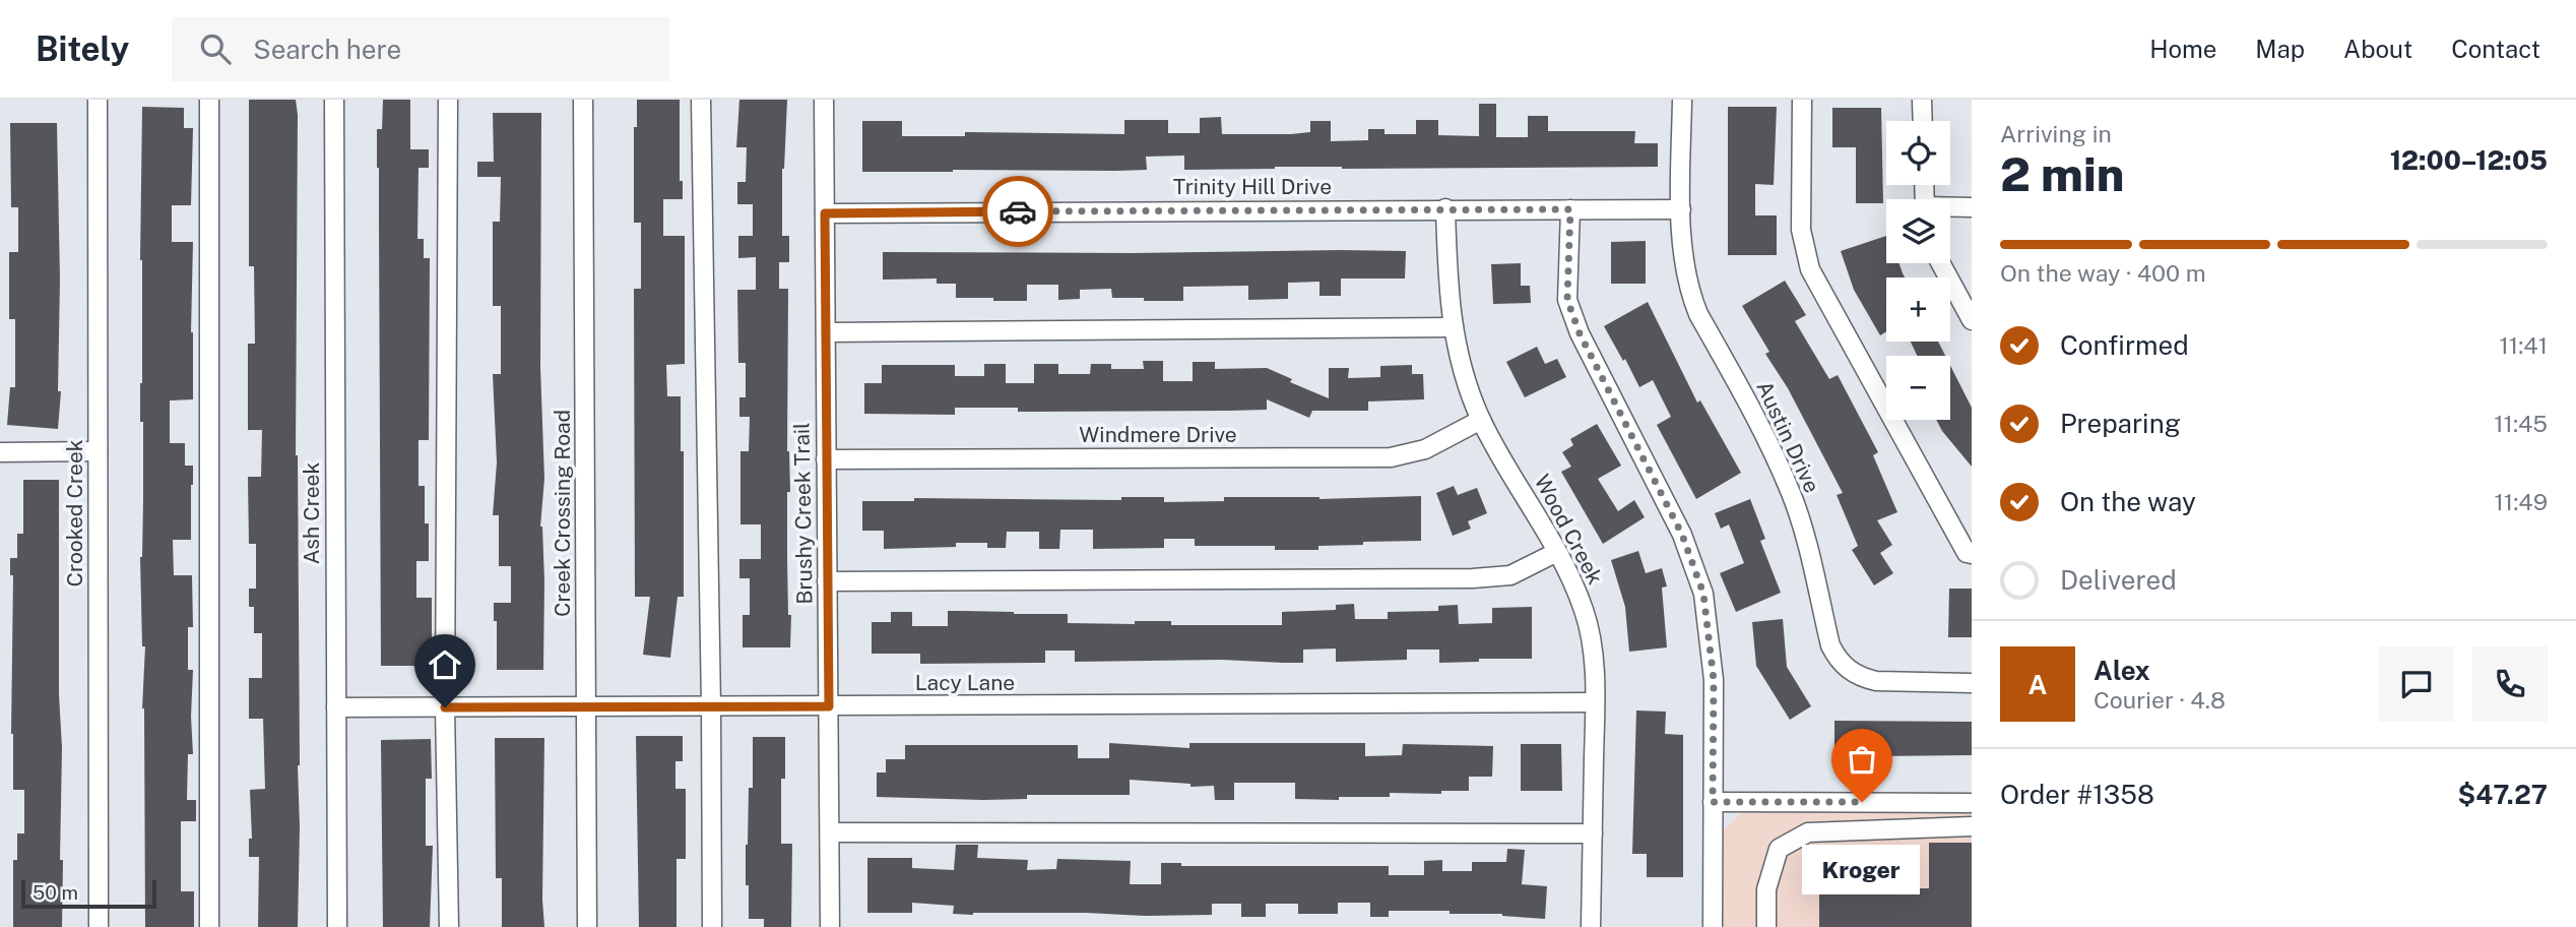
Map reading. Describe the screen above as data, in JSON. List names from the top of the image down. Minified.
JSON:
{"streets":{"street":["Trinity Hill Drive","Windmere Drive","Austin Drive","Crooked Creek","Ash Creek","Creek Crossing Road","Brushy Creek Trail","Wood Creek","Lacy Lane"]},"crossings":[["Trinity Hill Drive","Austin Drive"],["Trinity Hill Drive","Brushy Creek Trail"],["Trinity Hill Drive","Wood Creek"],["Windmere Drive","Brushy Creek Trail"],["Windmere Drive","Wood Creek"],["Ash Creek","Lacy Lane"],["Creek Crossing Road","Lacy Lane"],["Brushy Creek Trail","Lacy Lane"],["Wood Creek","Lacy Lane"]],"places":["Kroger"],"scale_bar":"50 m","page":{"header":"Bitely","search":"Search here","nav":["Home","Map","About","Contact"],"heading":["2 min","Arriving in","12:00–12:05"],"panel":["Alex","Courier · 4.8","Order #1358","$47.27"],"map_buttons":["+","−"],"bar":"On the way · 400 m","list":[["Confirmed","11:41"],["Preparing","11:45"],["On the way","11:49"],"Delivered"],"round":"A","bubble":"Kroger","scale":"50 m"}}
